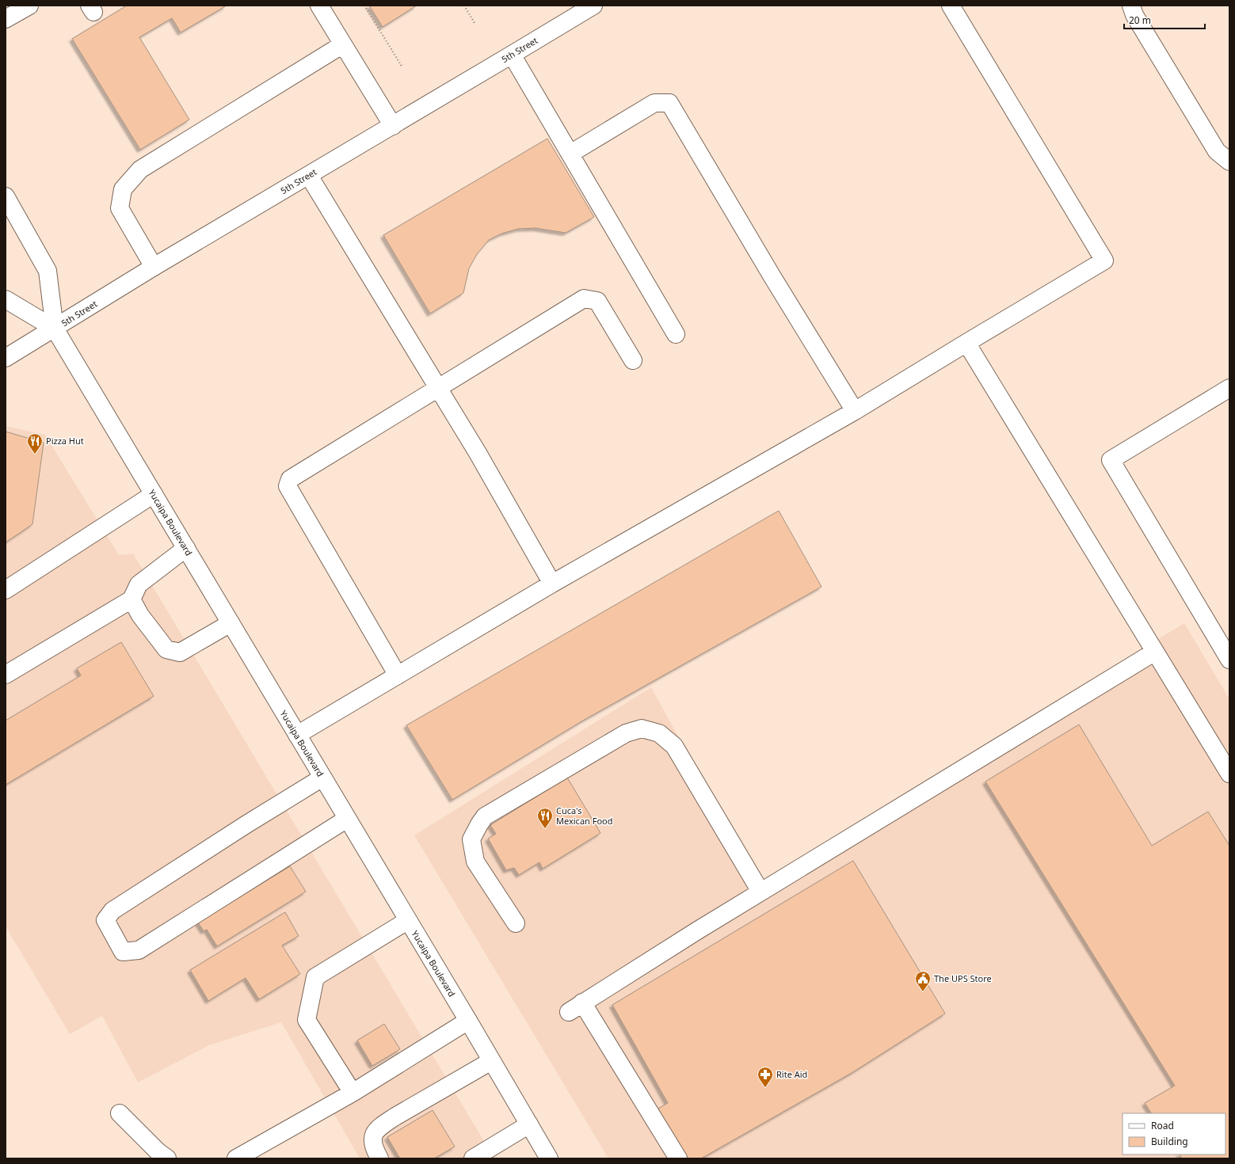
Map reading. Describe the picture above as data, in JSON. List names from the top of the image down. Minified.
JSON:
{"streets":{"main road":["5th Street","Yucaipa Boulevard"]},"crossings":[["5th Street","Yucaipa Boulevard"]],"places":{"restaurant":["Pizza Hut","Cuca's Mexican Food"],"public building":["The UPS Store"],"pharmacy":["Rite Aid"]},"legend":["Road","Building"],"scale_bar":"20 m"}
